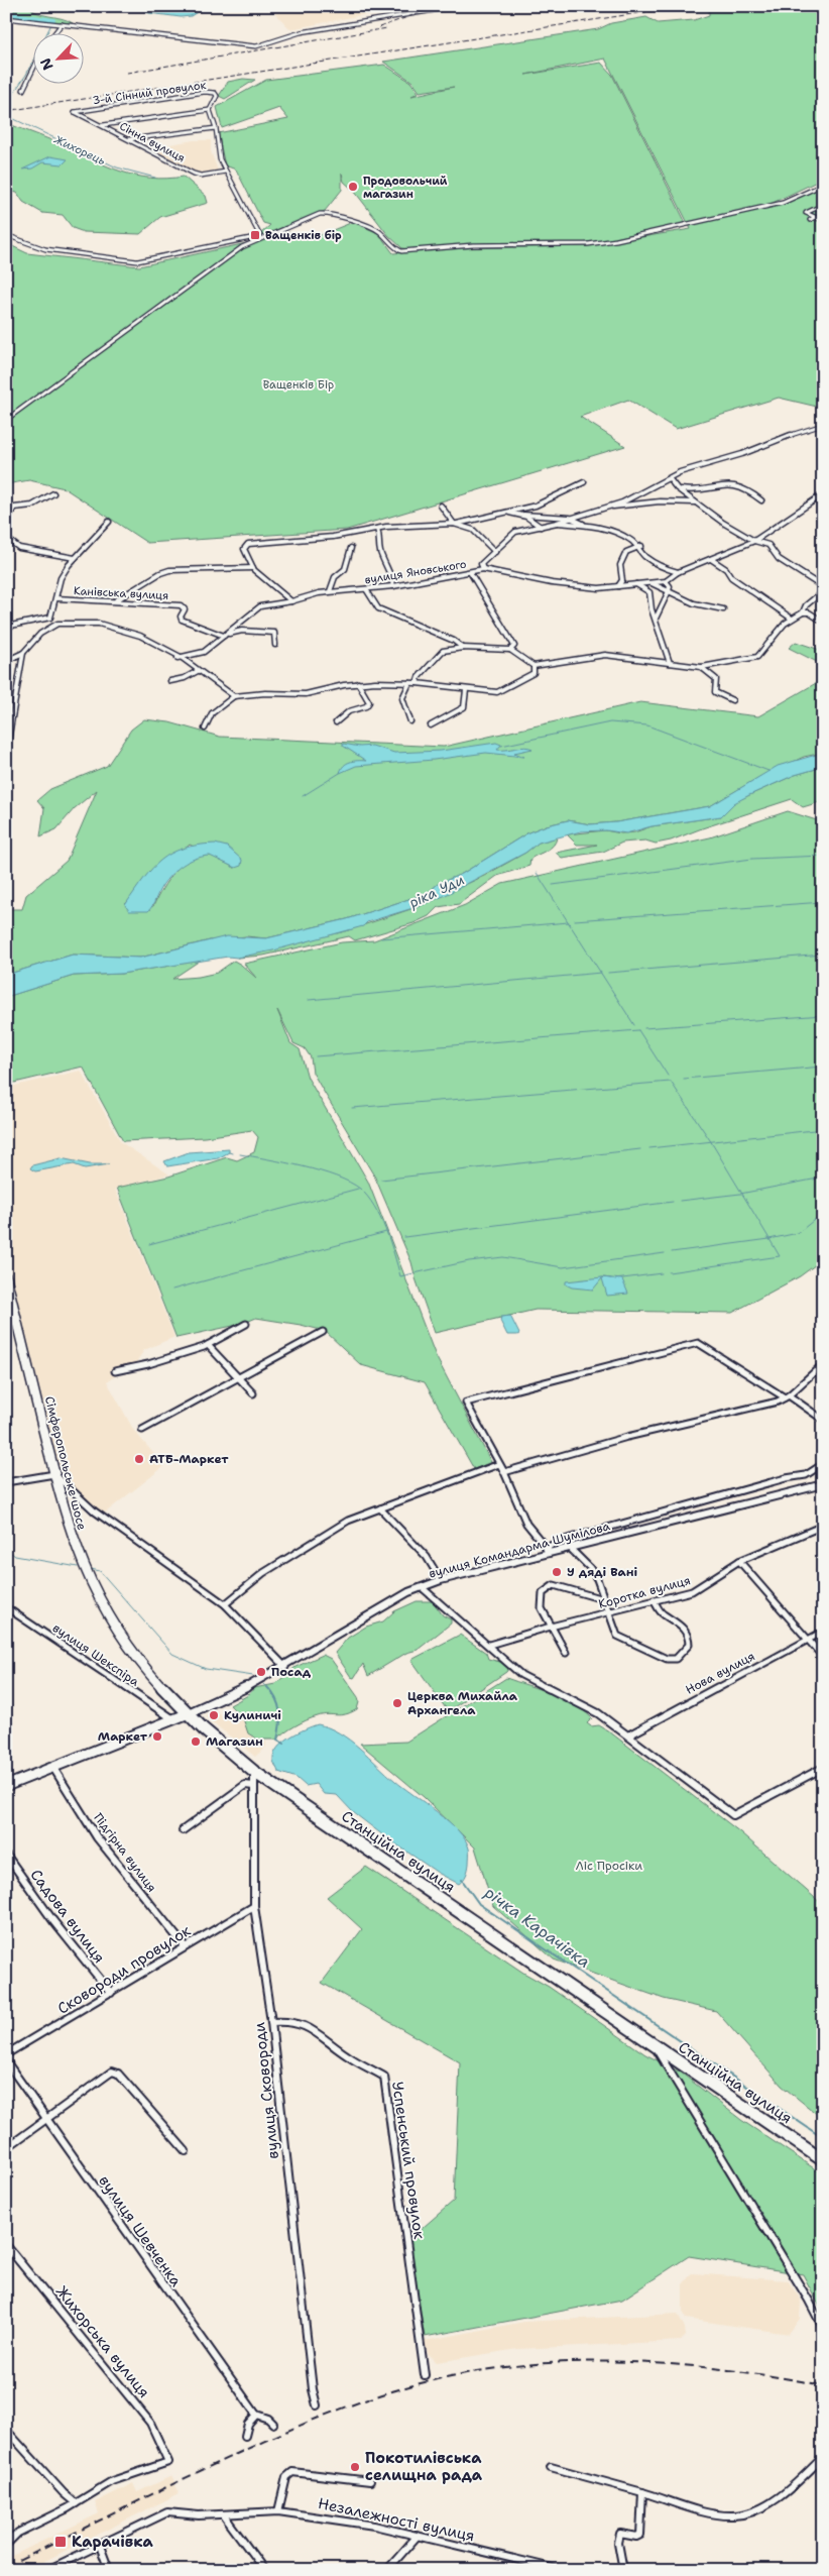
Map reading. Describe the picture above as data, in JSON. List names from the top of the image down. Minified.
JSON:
{"streets":{"highway":["Сімферопольське шосе","Станційна вулиця"],"street":["3-й Сінний провулок","Сінна вулиця","вулиця Яновського","Канівська вулиця","вулиця Командарма Шумілова","Коротка вулиця","вулиця Шекспіра","Нова вулиця","Підгірна вулиця","Садова вулиця","Сковороди провулок","вулиця Сковороди","Успенський провулок","вулиця Шевченка","Жихорська вулиця","Незалежності вулиця"]},"crossings":[["3-й Сінний провулок","Сінна вулиця"],["вулиця Яновського","Канівська вулиця"],["Сімферопольське шосе","вулиця Командарма Шумілова"],["Сімферопольське шосе","Станційна вулиця"],["вулиця Командарма Шумілова","Станційна вулиця"],["Станційна вулиця","вулиця Сковороди"],["Підгірна вулиця","Сковороди провулок"],["Садова вулиця","Сковороди провулок"],["Сковороди провулок","вулиця Сковороди"],["вулиця Сковороди","Успенський провулок"]],"water":["Жихорець","ріка Уди","річка Карачівка"],"parks":["Ващенків Бір","Ліс Просіки"],"places":{"other":["Продовольчий магазин","АТБ-Маркет","У дяді Вані","Посад","Церква Михайла Архангела","Кулиничі","Маркет","Магазин","Покотилівська селищна рада"],"transit":["Ващенків бір","Карачівка"]},"north":"bottom left"}
